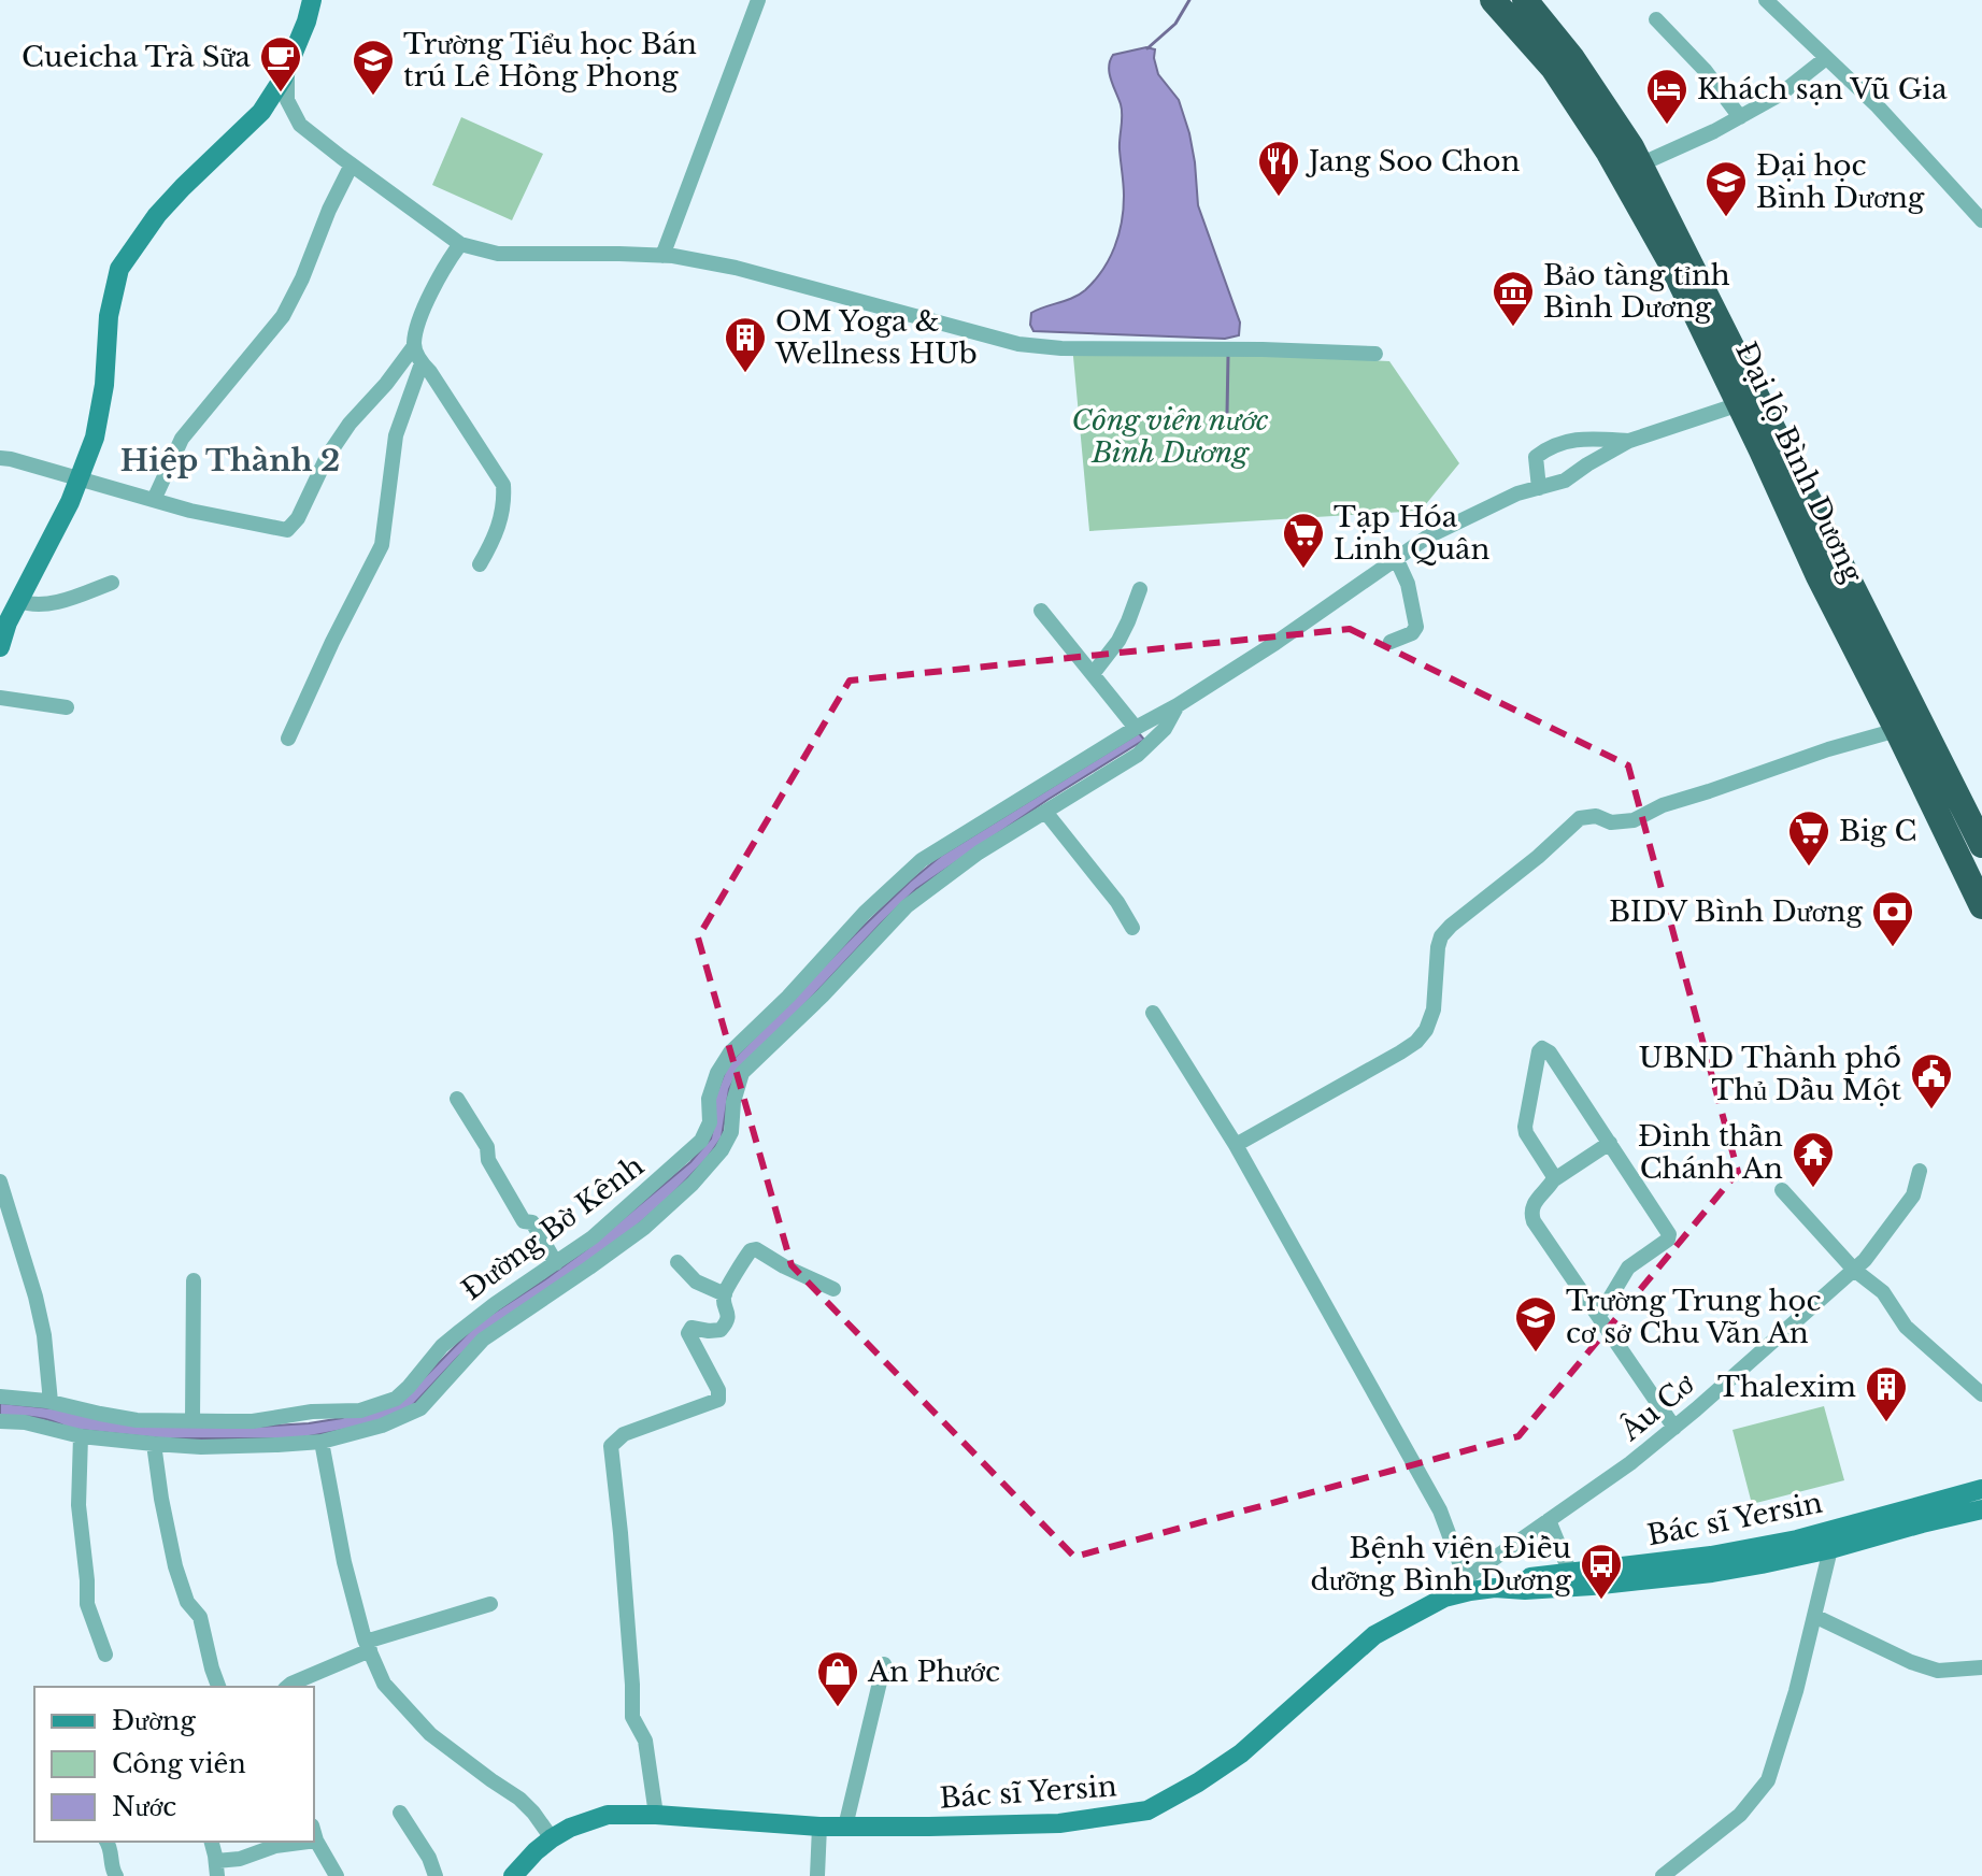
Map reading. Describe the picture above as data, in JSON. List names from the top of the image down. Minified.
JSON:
{"streets":{"highway":["Đại lộ Bình Dương"],"main road":["Bác sĩ Yersin"],"street":["Đường Bờ Kênh","Âu Cơ"]},"crossings":[["Âu Cơ","Bác sĩ Yersin"]],"districts":["Hiệp Thành 2"],"parks":["Công viên nước Bình Dương"],"places":{"cafe":["Cueicha Trà Sữa"],"school or university":["Trường Tiểu học Bán trú Lê Hồng Phong","Đại học Bình Dương","Trường Trung học cơ sở Chu Văn An"],"hotel":["Khách sạn Vũ Gia"],"restaurant":["Jang Soo Chon"],"museum":["Bảo tàng tỉnh Bình Dương"],"building":["OM Yoga & Wellness HUb","Thalexim"],"supermarket":["Tạp Hóa Linh Quân","Big C"],"bank":["BIDV Bình Dương"],"public building":["UBND Thành phố Thủ Dầu Một"],"temple":["Đình thần Chánh An"],"bus stop":["Bệnh viện Điều dưỡng Bình Dương"],"shop":["An Phước"]},"legend":["Đường","Công viên","Nước"]}
